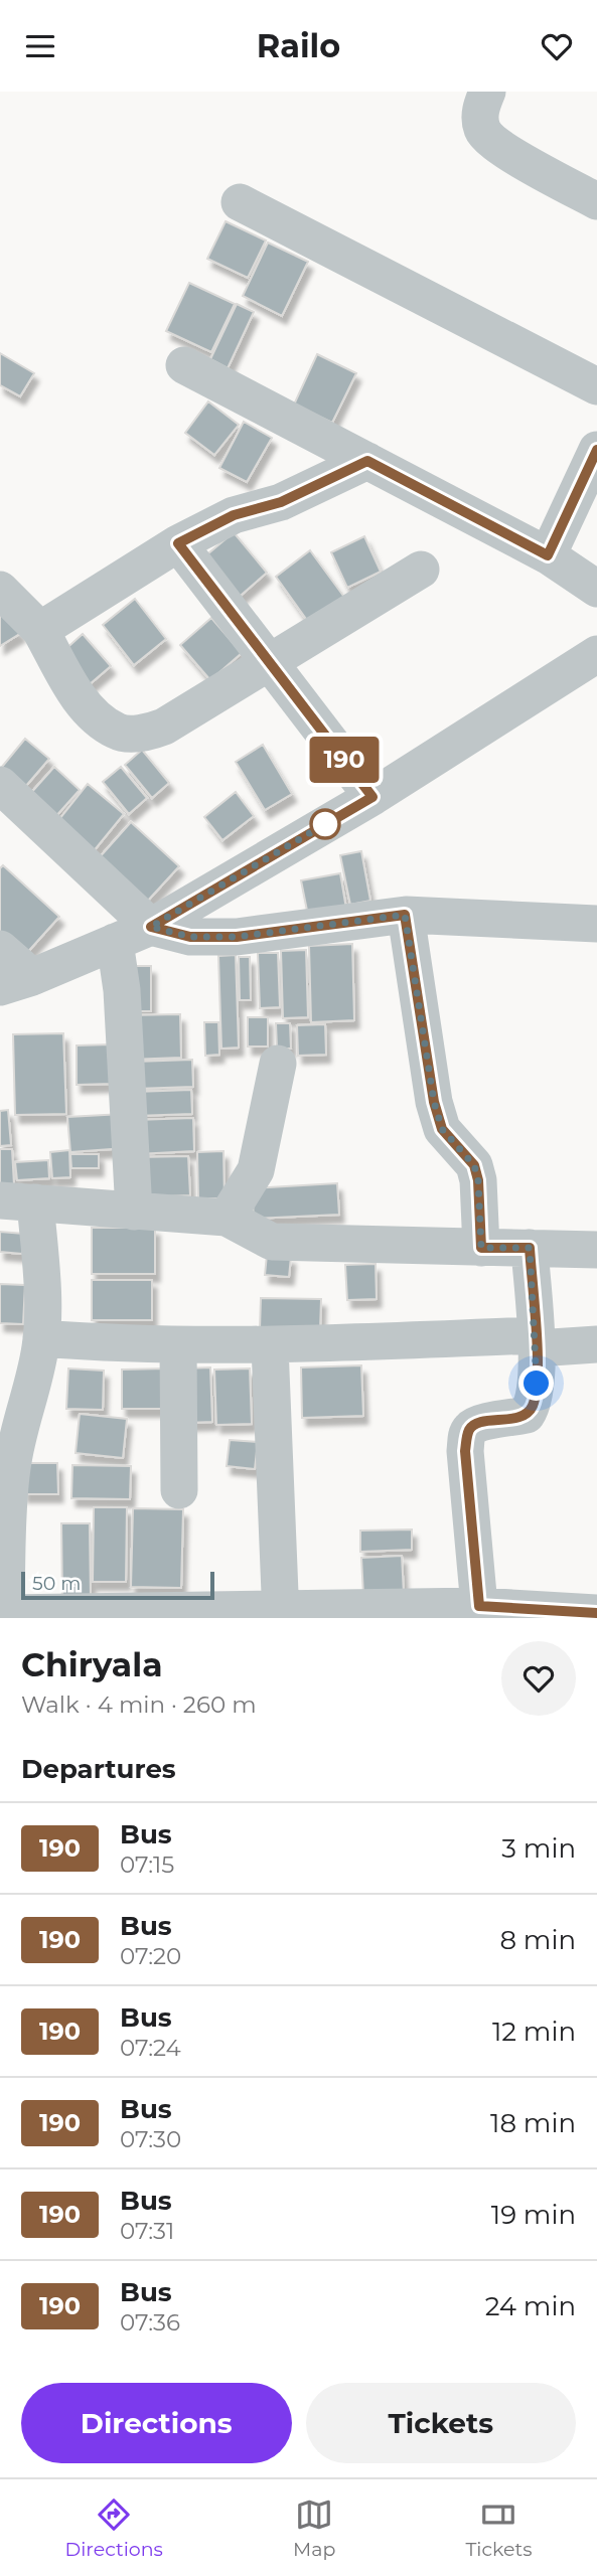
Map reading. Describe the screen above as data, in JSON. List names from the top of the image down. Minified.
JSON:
{"lines":["bus line 190"],"scale_bar":"50 m","page":{"header":"Railo","on_map":"190","scale":"50 m","heading":[["Chiryala","Walk · 4 min · 260 m"],"Departures"],"list":[{"mark":"190","name":"Bus","note":"07:15","value":"3 min"},{"mark":"190","name":"Bus","note":"07:20","value":"8 min"},{"mark":"190","name":"Bus","note":"07:24","value":"12 min"},{"mark":"190","name":"Bus","note":"07:30","value":"18 min"},{"mark":"190","name":"Bus","note":"07:31","value":"19 min"},{"mark":"190","name":"Bus","note":"07:36","value":"24 min"}],"buttons":["Directions","Tickets"],"tabs":["Directions","Map","Tickets"]}}
